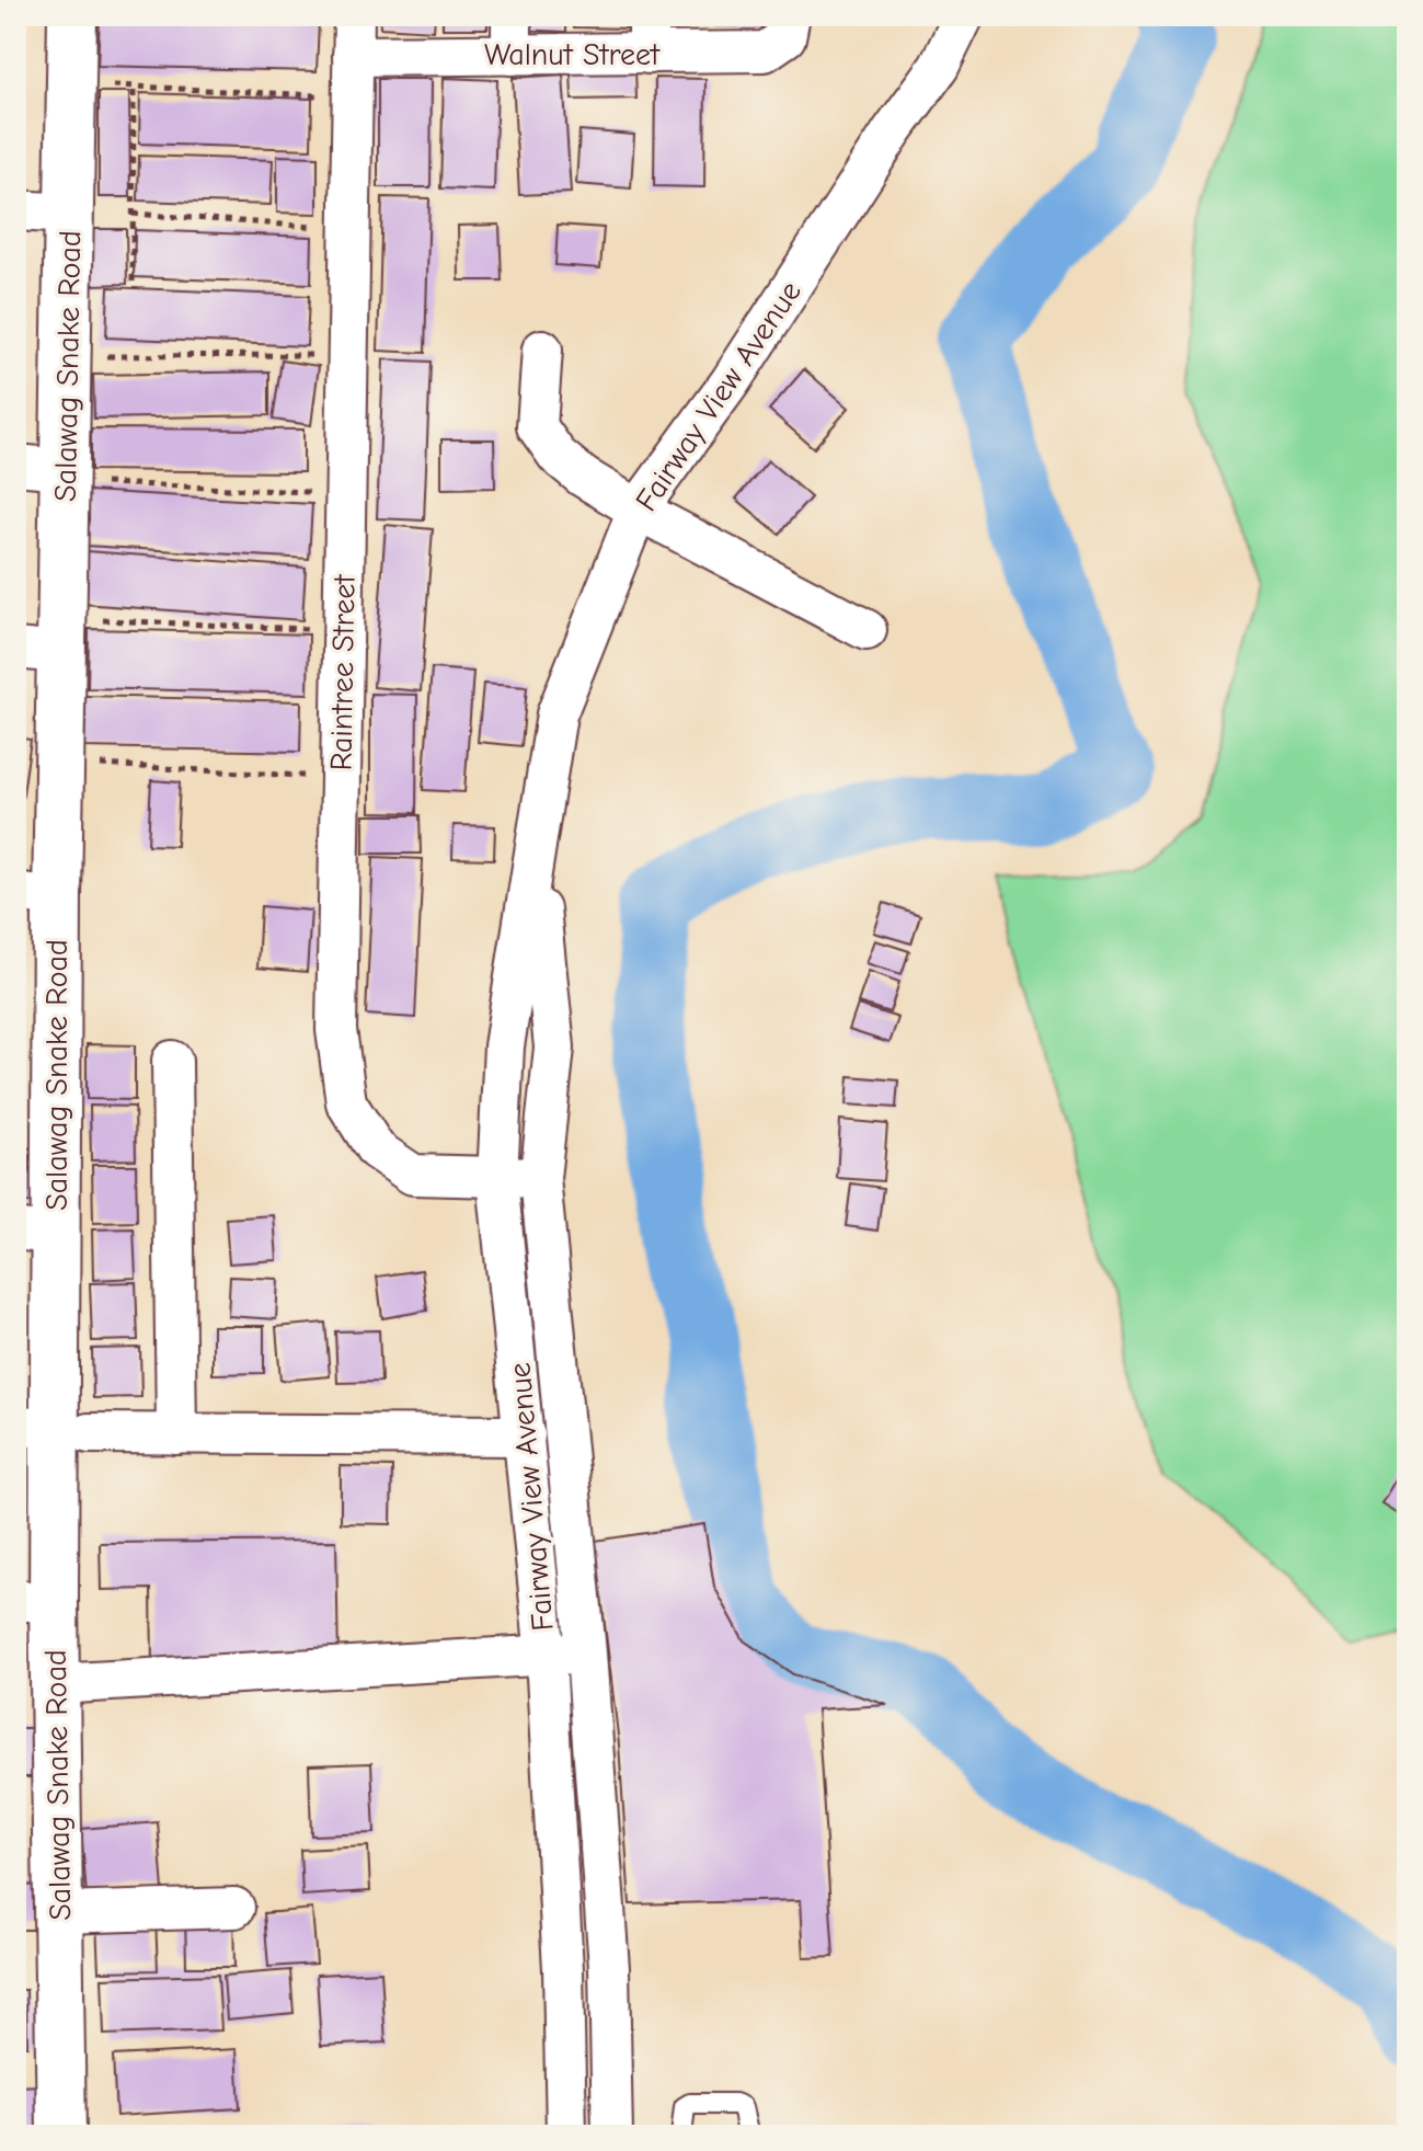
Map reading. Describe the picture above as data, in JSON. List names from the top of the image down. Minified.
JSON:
{"streets":{"main road":["Salawag Snake Road"],"street":["Walnut Street","Fairway View Avenue","Raintree Street"]},"crossings":[["Walnut Street","Raintree Street"],["Fairway View Avenue","Raintree Street"]]}
